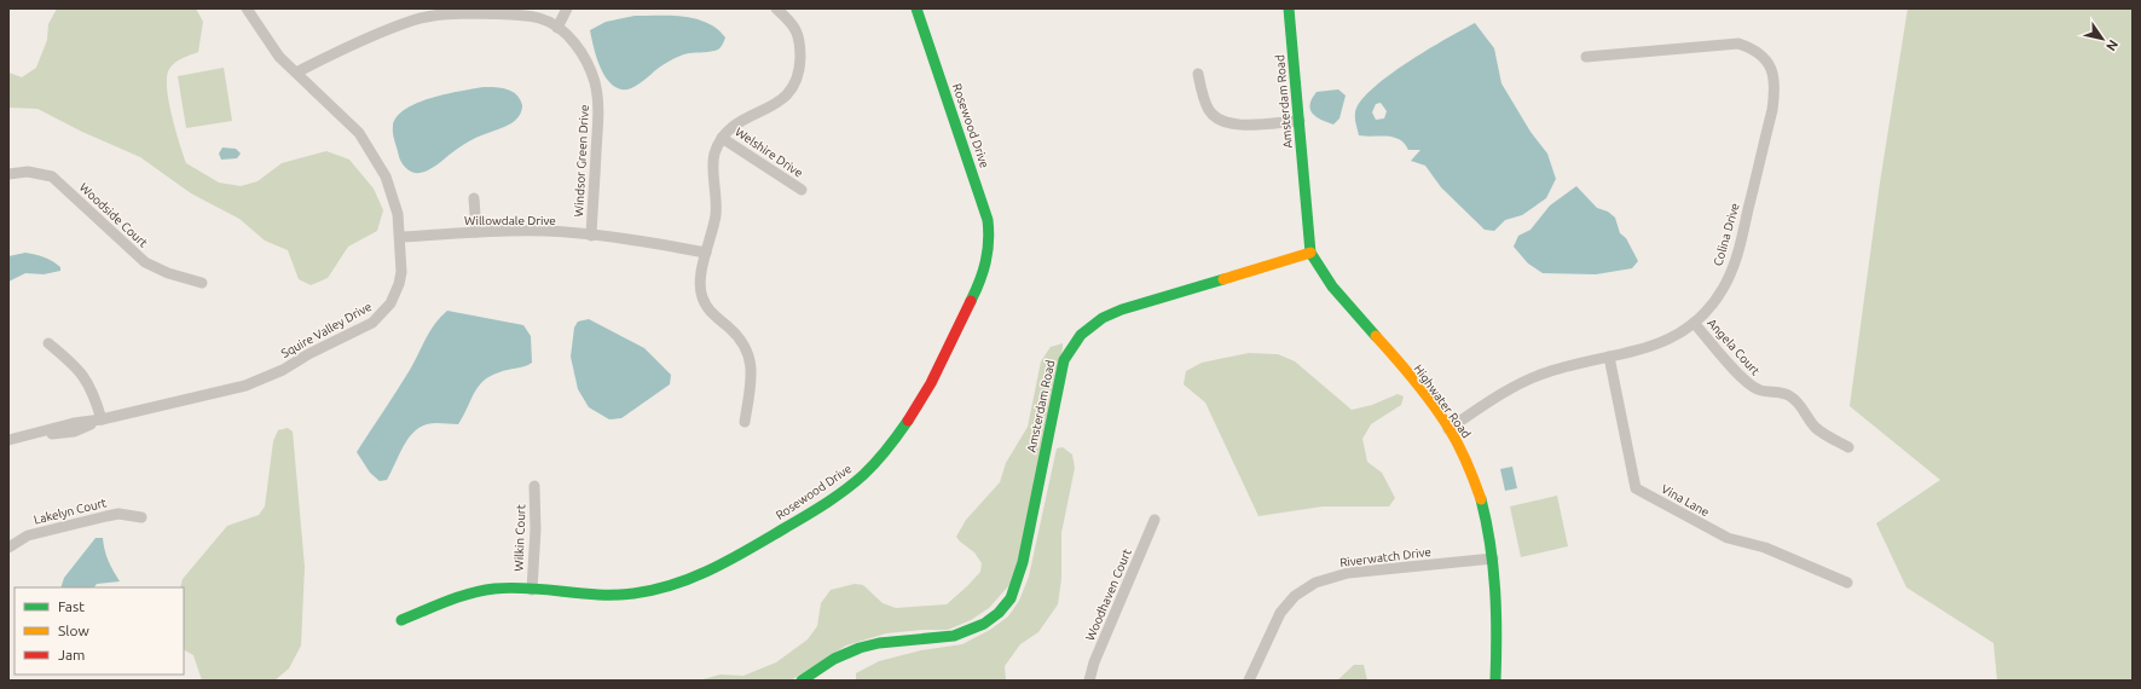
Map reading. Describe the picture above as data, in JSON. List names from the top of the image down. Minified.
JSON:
{"streets":{"street":["Amsterdam Road","Rosewood Drive","Welshire Drive","Windsor Green Drive","Woodside Court","Willowdale Drive","Colina Drive","Squire Valley Drive","Angela Court","Highwater Road","Vina Lane","Lakelyn Court","Wilkin Court","Riverwatch Drive","Woodhaven Court"]},"crossings":[["Amsterdam Road","Highwater Road"],["Rosewood Drive","Wilkin Court"],["Windsor Green Drive","Willowdale Drive"],["Windsor Green Drive","Squire Valley Drive"],["Willowdale Drive","Squire Valley Drive"],["Colina Drive","Angela Court"],["Colina Drive","Highwater Road"],["Colina Drive","Vina Lane"],["Highwater Road","Riverwatch Drive"]],"legend":["Fast","Slow","Jam"],"north":"bottom right"}
